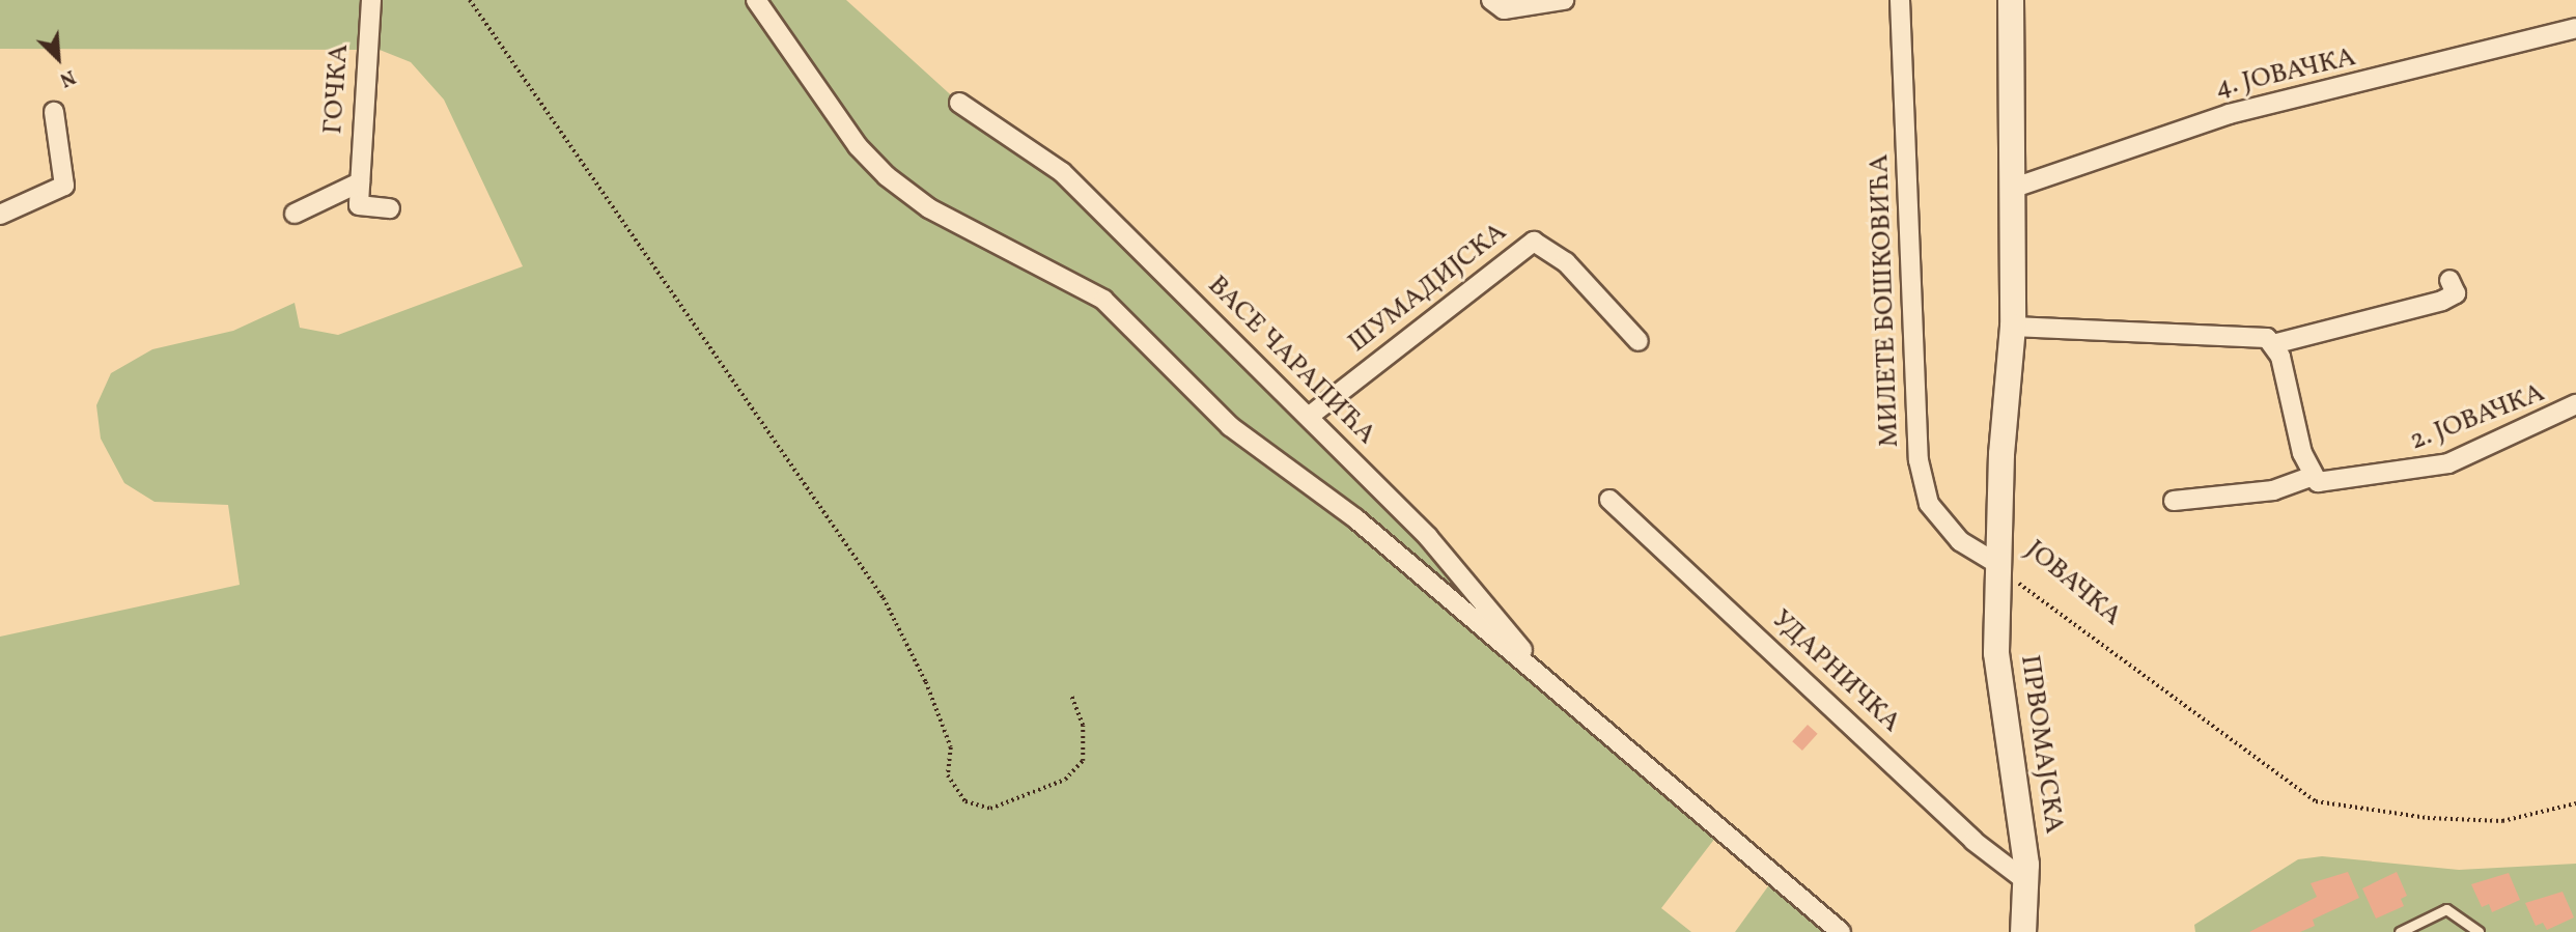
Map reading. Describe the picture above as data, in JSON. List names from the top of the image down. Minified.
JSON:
{"streets":{"main road":["ЈОВАЧКА","ПРВОМАЈСКА"],"street":["4. ЈОВАЧКА","ГОЧКА","ШУМАДИЈСКА","МИЛЕТЕ БОШКОВИЋА","ВАСЕ ЧАРАПИЋА","2. ЈОВАЧКА","УДАРНИЧКА"]},"crossings":[["4. ЈОВАЧКА","ЈОВАЧКА"],["ШУМАДИЈСКА","ВАСЕ ЧАРАПИЋА"],["МИЛЕТЕ БОШКОВИЋА","ЈОВАЧКА"],["МИЛЕТЕ БОШКОВИЋА","ПРВОМАЈСКА"],["ЈОВАЧКА","ПРВОМАЈСКА"],["УДАРНИЧКА","ПРВОМАЈСКА"]],"north":"bottom right"}
